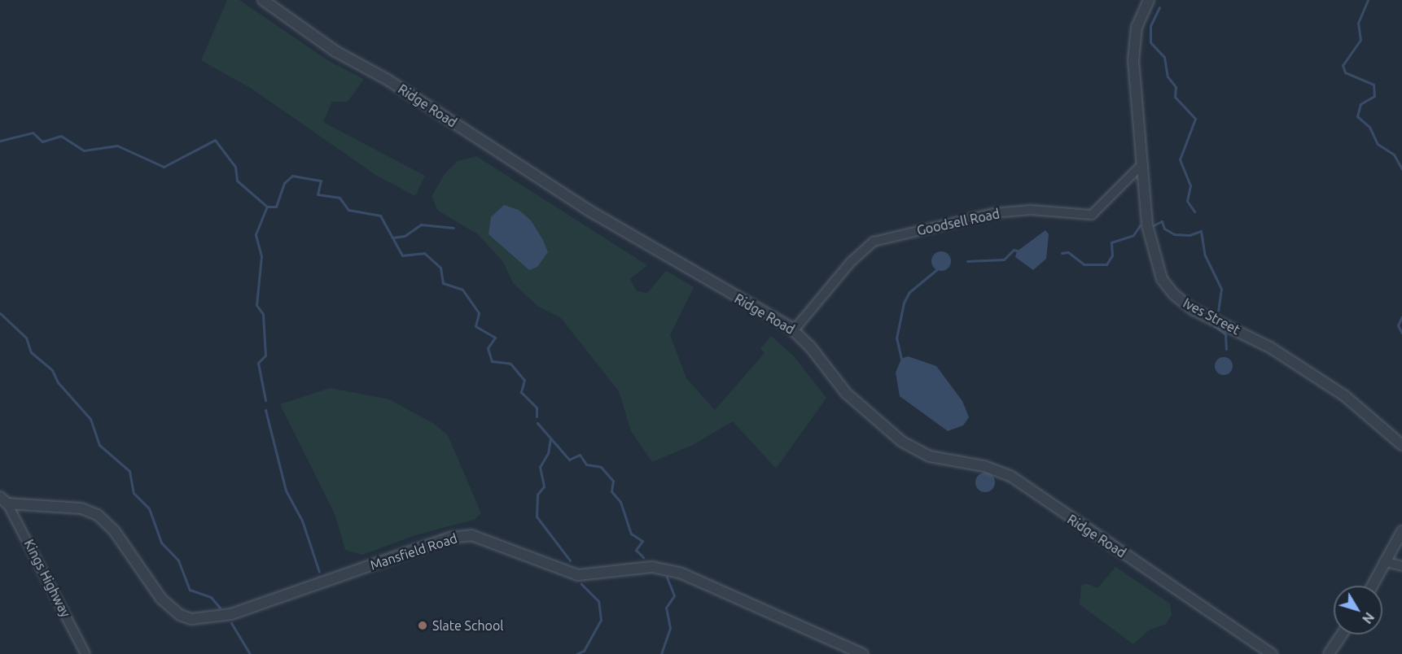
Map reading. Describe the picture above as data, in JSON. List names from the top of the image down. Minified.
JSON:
{"streets":{"street":["Ridge Road","Goodsell Road","Ives Street","Mansfield Road","Kings Highway"]},"crossings":[["Ridge Road","Goodsell Road"],["Goodsell Road","Ives Street"],["Mansfield Road","Kings Highway"]],"places":["Slate School"],"north":"bottom right"}
